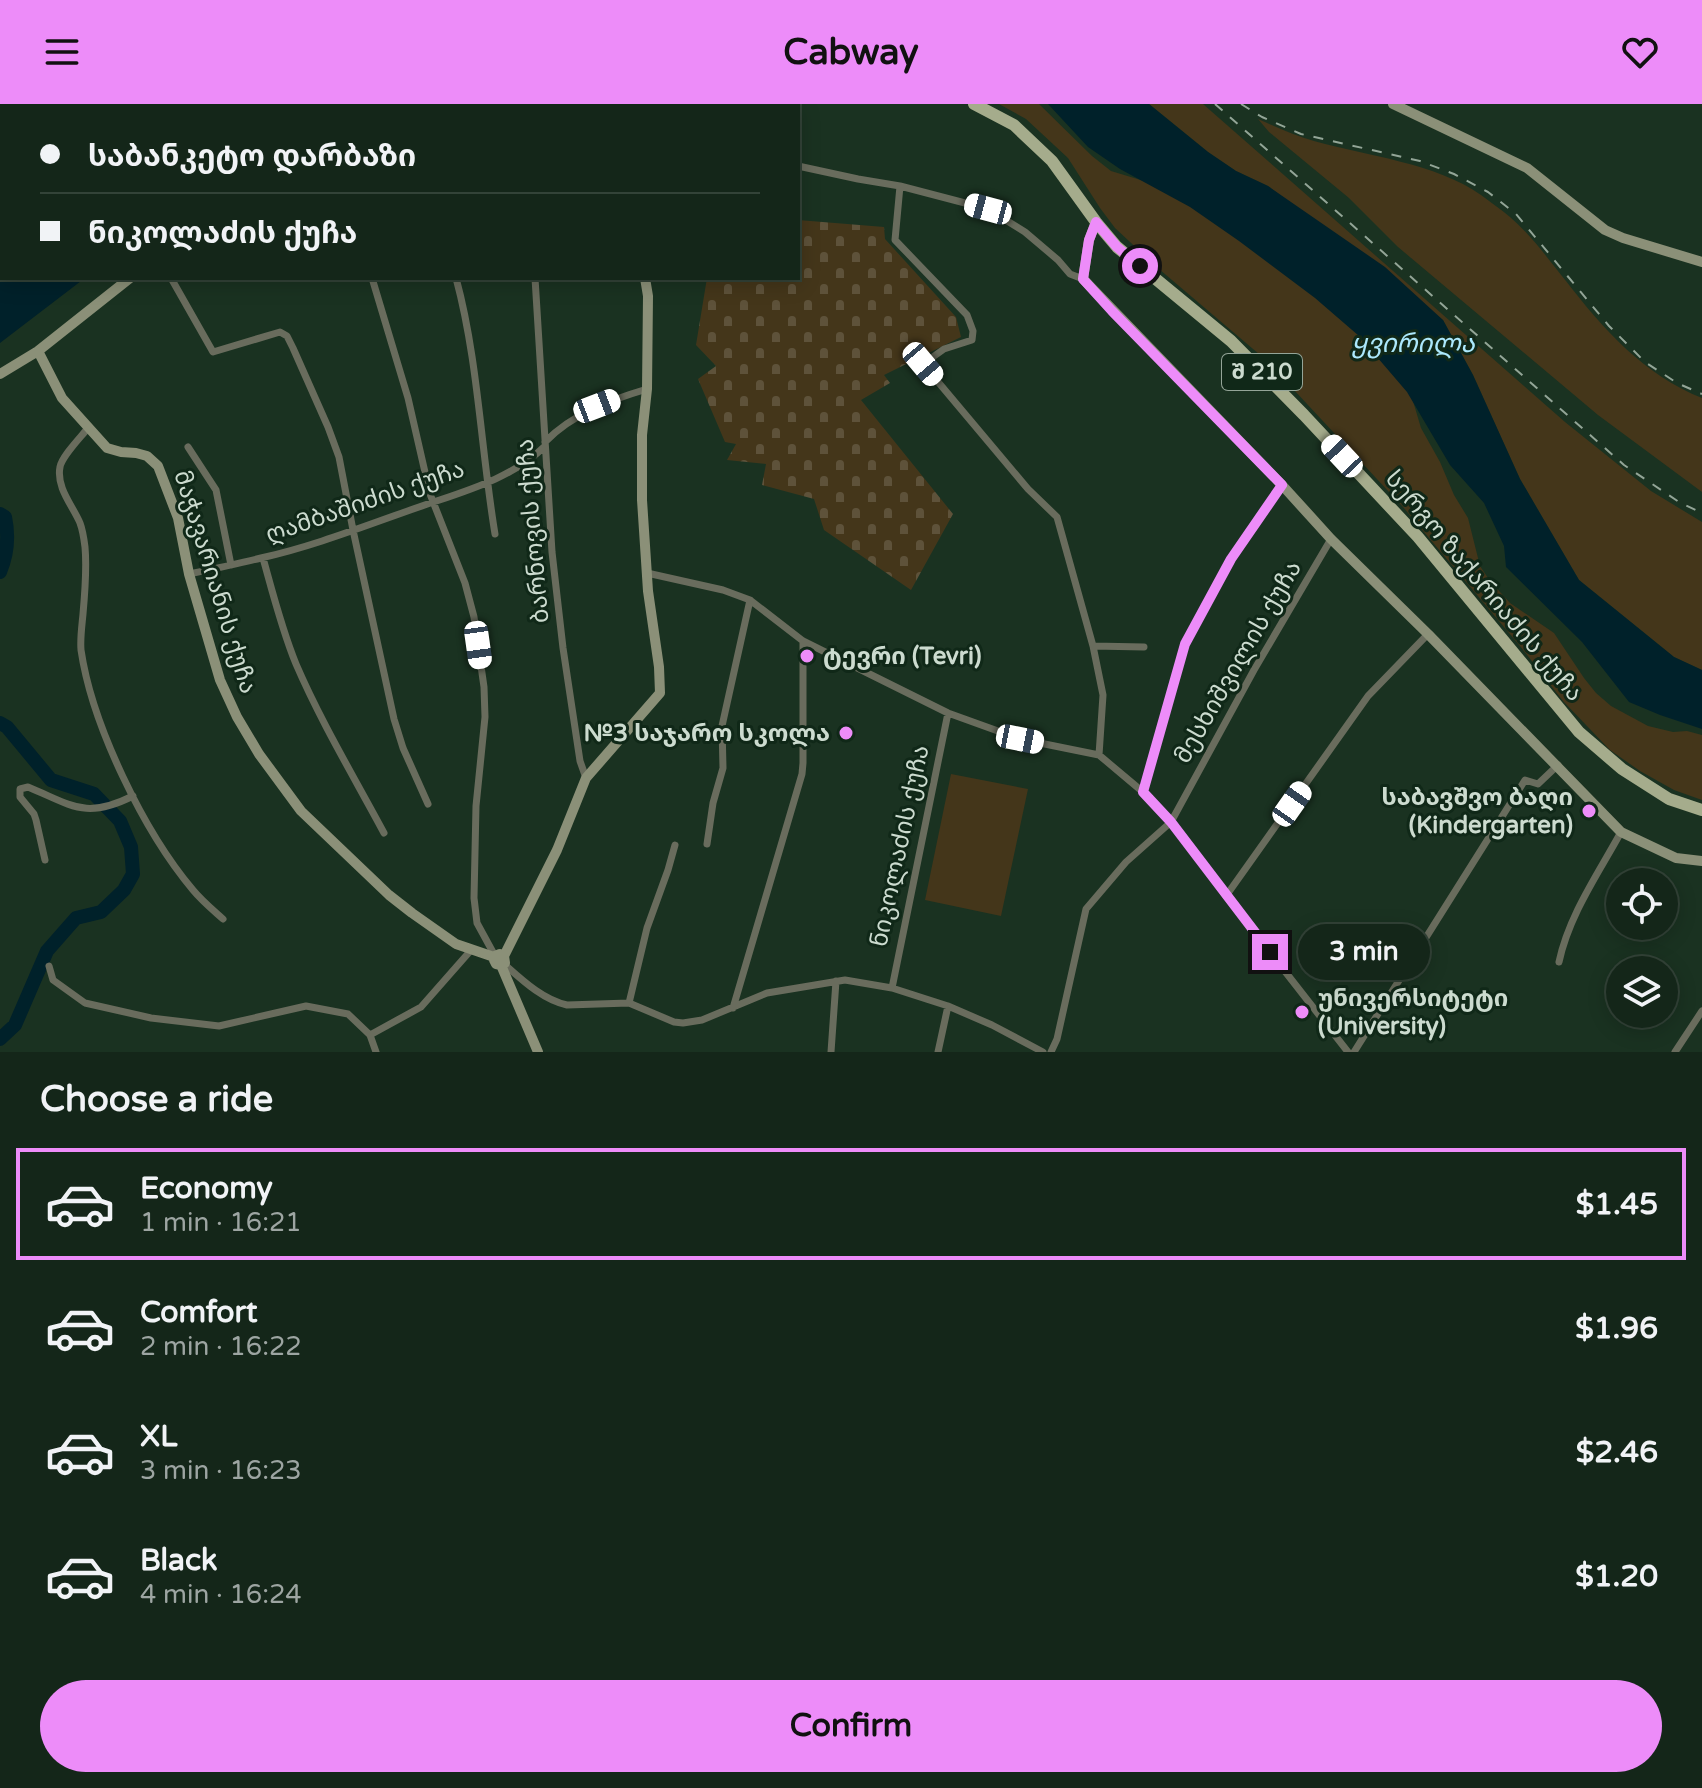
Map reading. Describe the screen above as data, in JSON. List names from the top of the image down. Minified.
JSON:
{"streets":{"main road":["შ 210","სერგო ზაქარიაძის ქუჩა"],"street":["ღამბაშიძის ქუჩა","ბარნოვის ქუჩა","მაჭავარიანის ქუჩა","მესხიშვილის ქუჩა","ნიკოლაძის ქუჩა"]},"crossings":[["ღამბაშიძის ქუჩა","ბარნოვის ქუჩა"],["ღამბაშიძის ქუჩა","მაჭავარიანის ქუჩა"]],"water":["ყვირილა"],"places":["ტევრი (Tevri)","№3 საჯარო სკოლა","საბავშვო ბაღი (Kindergarten)","უნივერსიტეტი (University)"],"page":{"header":"Cabway","banner":["საბანკეტო დარბაზი","ნიკოლაძის ქუჩა"],"bubble":"3 min","heading":"Choose a ride","list":[{"name":"Economy","note":"1 min · 16:21","value":"$1.45"},{"name":"Comfort","note":"2 min · 16:22","value":"$1.96"},{"name":"XL","note":"3 min · 16:23","value":"$2.46"},{"name":"Black","note":"4 min · 16:24","value":"$1.20"}],"buttons":"Confirm"}}
